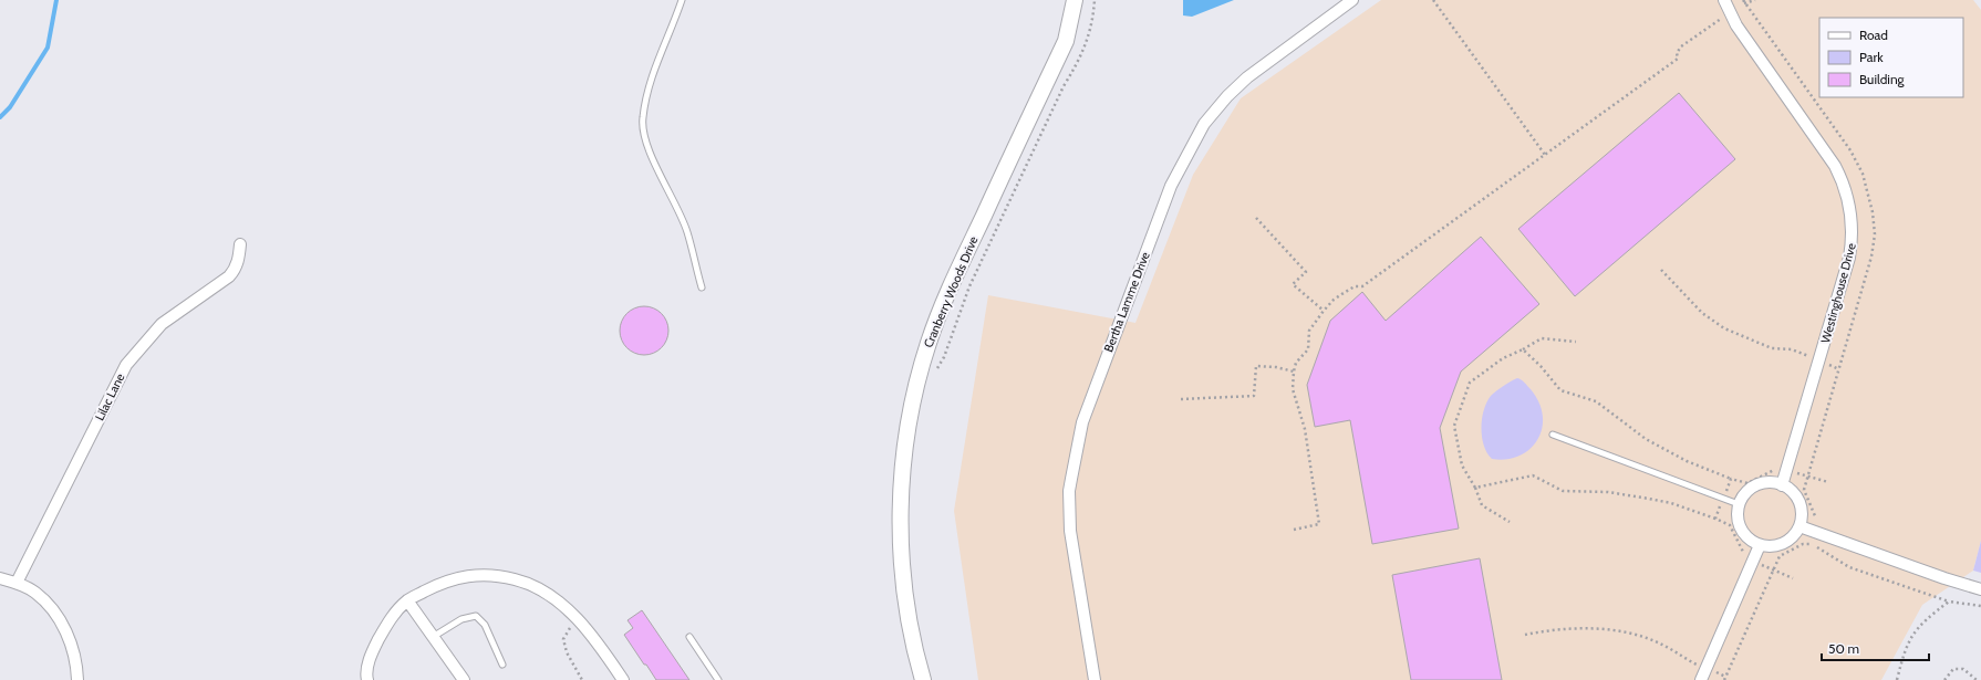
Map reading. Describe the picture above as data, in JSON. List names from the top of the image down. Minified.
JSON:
{"streets":{"street":["Cranberry Woods Drive","Westinghouse Drive","Bertha Lamme Drive","Lilac Lane"]},"legend":["Road","Park","Building"],"scale_bar":"50 m"}
